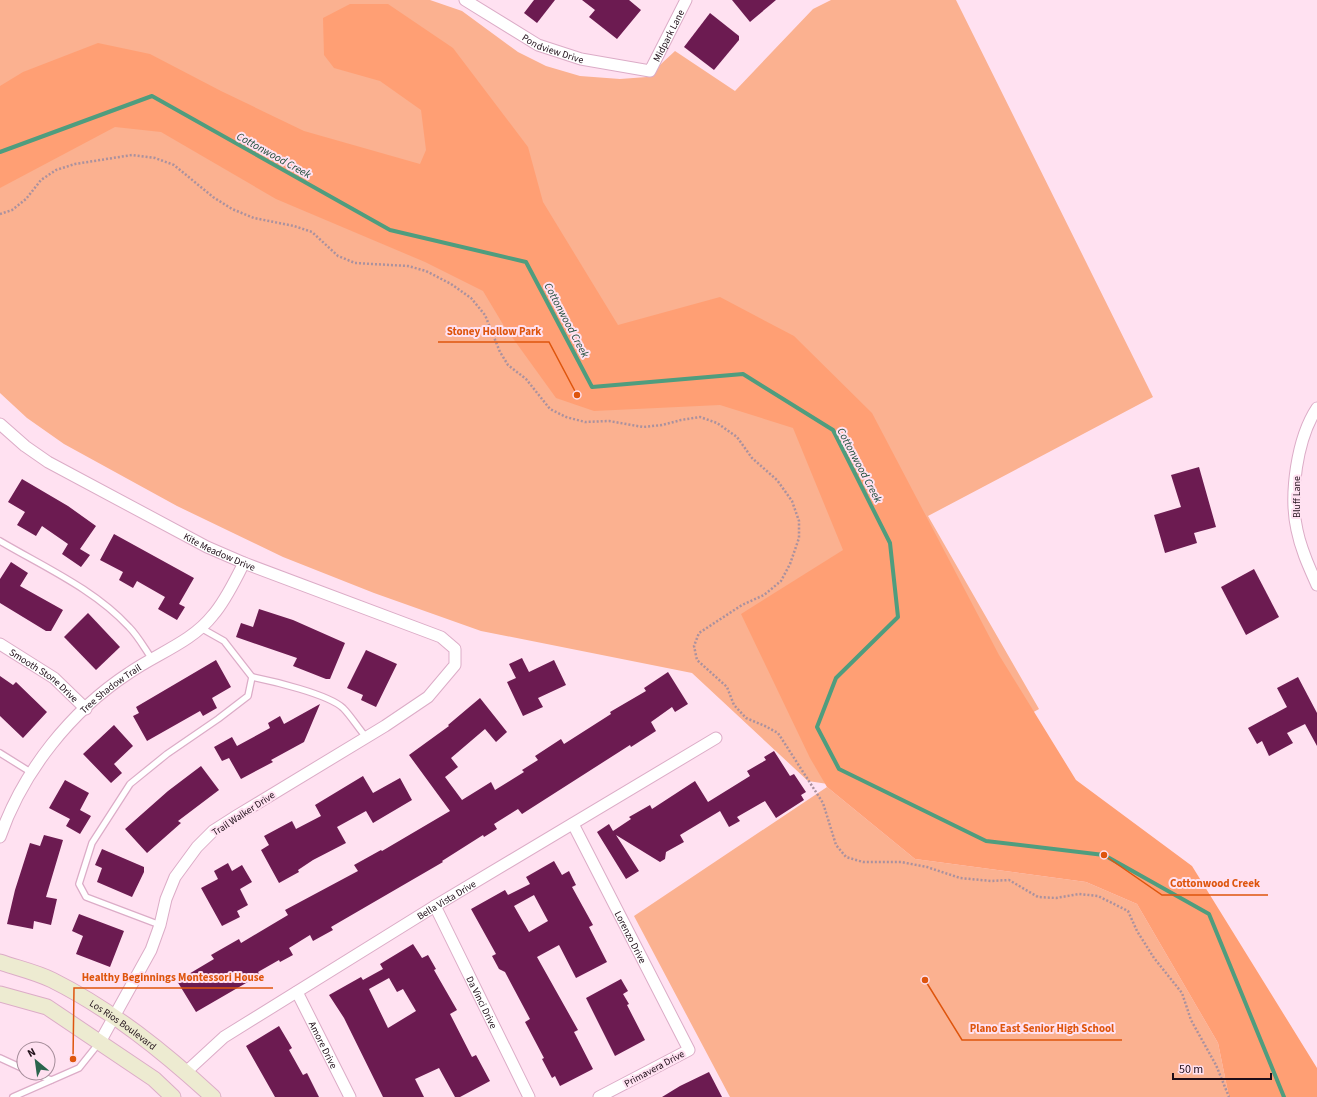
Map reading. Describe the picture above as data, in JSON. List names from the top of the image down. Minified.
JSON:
{"streets":{"main road":["Los Rios Boulevard"],"street":["Midpark Lane","Pondview Drive","Bluff Lane","Kite Meadow Drive","Smooth Stone Drive","Tree Shadow Trail","Trail Walker Drive","Bella Vista Drive","Lorenzo Drive","Da Vinci Drive","Amore Drive","Primavera Drive"]},"crossings":[["Midpark Lane","Pondview Drive"],["Kite Meadow Drive","Tree Shadow Trail"],["Kite Meadow Drive","Trail Walker Drive"],["Smooth Stone Drive","Tree Shadow Trail"],["Trail Walker Drive","Los Rios Boulevard"],["Bella Vista Drive","Lorenzo Drive"],["Bella Vista Drive","Da Vinci Drive"],["Bella Vista Drive","Los Rios Boulevard"],["Bella Vista Drive","Amore Drive"],["Lorenzo Drive","Primavera Drive"]],"water":["Cottonwood Creek"],"places":["Stoney Hollow Park","Cottonwood Creek","Plano East Senior High School","Healthy Beginnings Montessori House"],"scale_bar":"50 m","north":"top left"}
